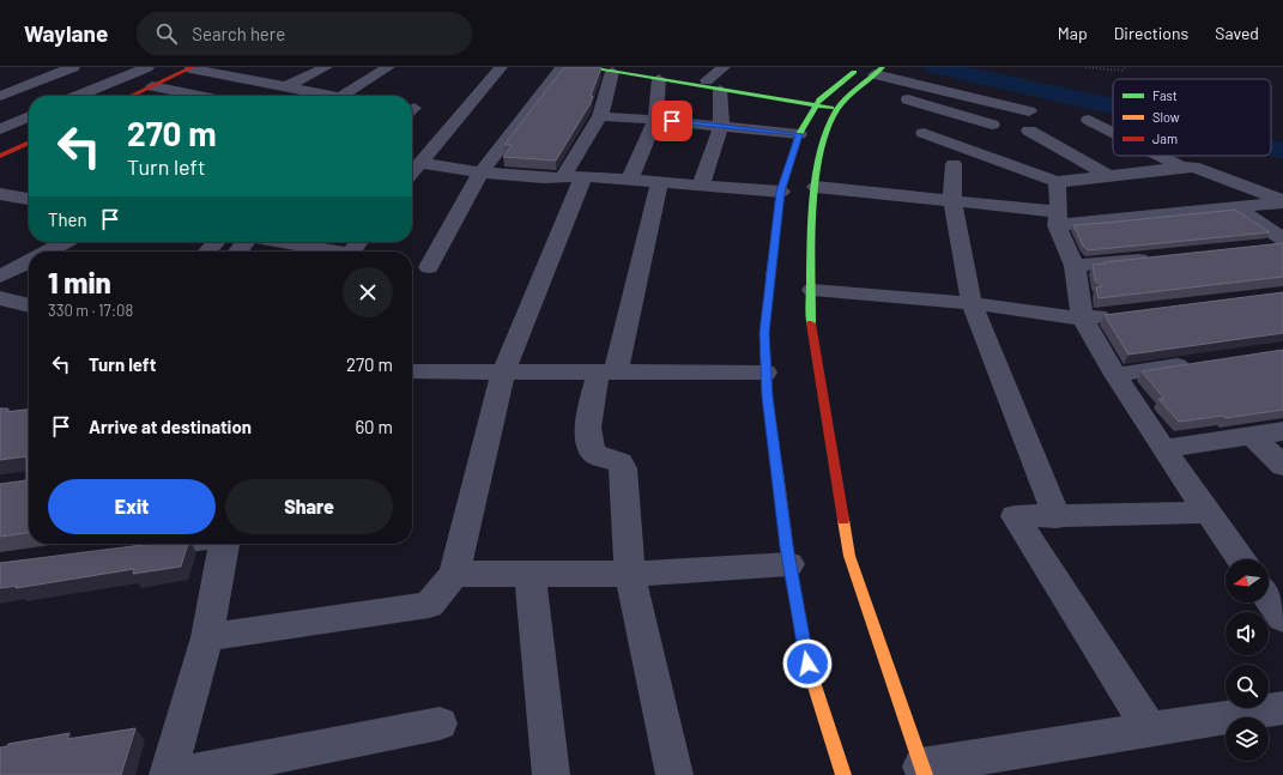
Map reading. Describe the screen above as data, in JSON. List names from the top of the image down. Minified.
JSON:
{"legend":["Fast","Slow","Jam"],"north":"left","page":{"header":"Waylane","search":"Search here","nav":["Map","Directions","Saved"],"turn":["270 m","Turn left"],"then":"Then","heading":["1 min","330 m · 17:08"],"list":[{"name":"Turn left","value":"270 m"},{"name":"Arrive at destination","value":"60 m"}],"buttons":["Exit","Share"]}}
